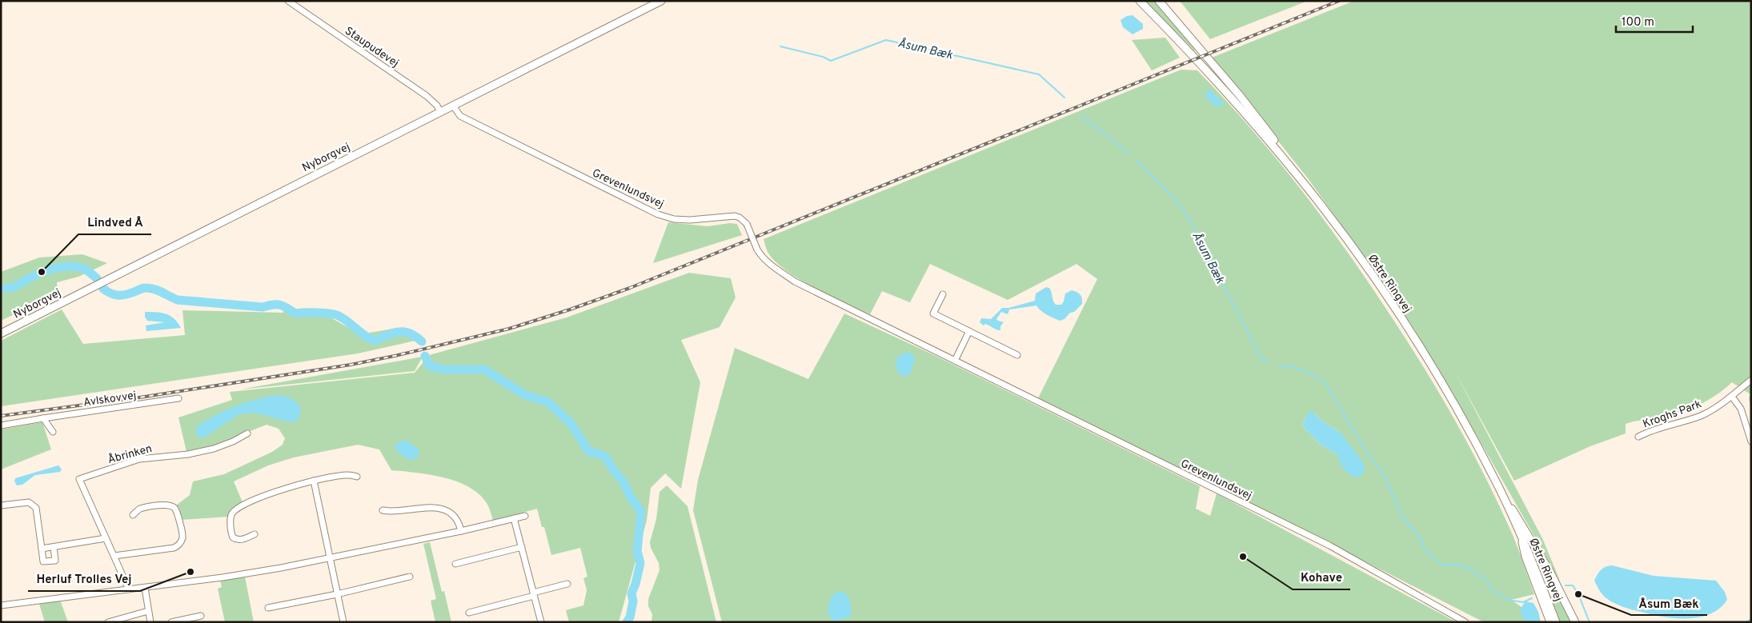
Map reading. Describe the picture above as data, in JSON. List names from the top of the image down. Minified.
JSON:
{"streets":{"main road":["Nyborgvej","Østre Ringvej"],"street":["Staupudevej","Grevenlundsvej","Avlskovvej","Kroghs Park","Åbrinken"]},"crossings":[["Staupudevej","Nyborgvej"],["Nyborgvej","Grevenlundsvej"]],"water":["Åsum Bæk"],"places":["Lindved Å","Kohave","Herluf Trolles Vej","Åsum Bæk"],"scale_bar":"100 m"}
